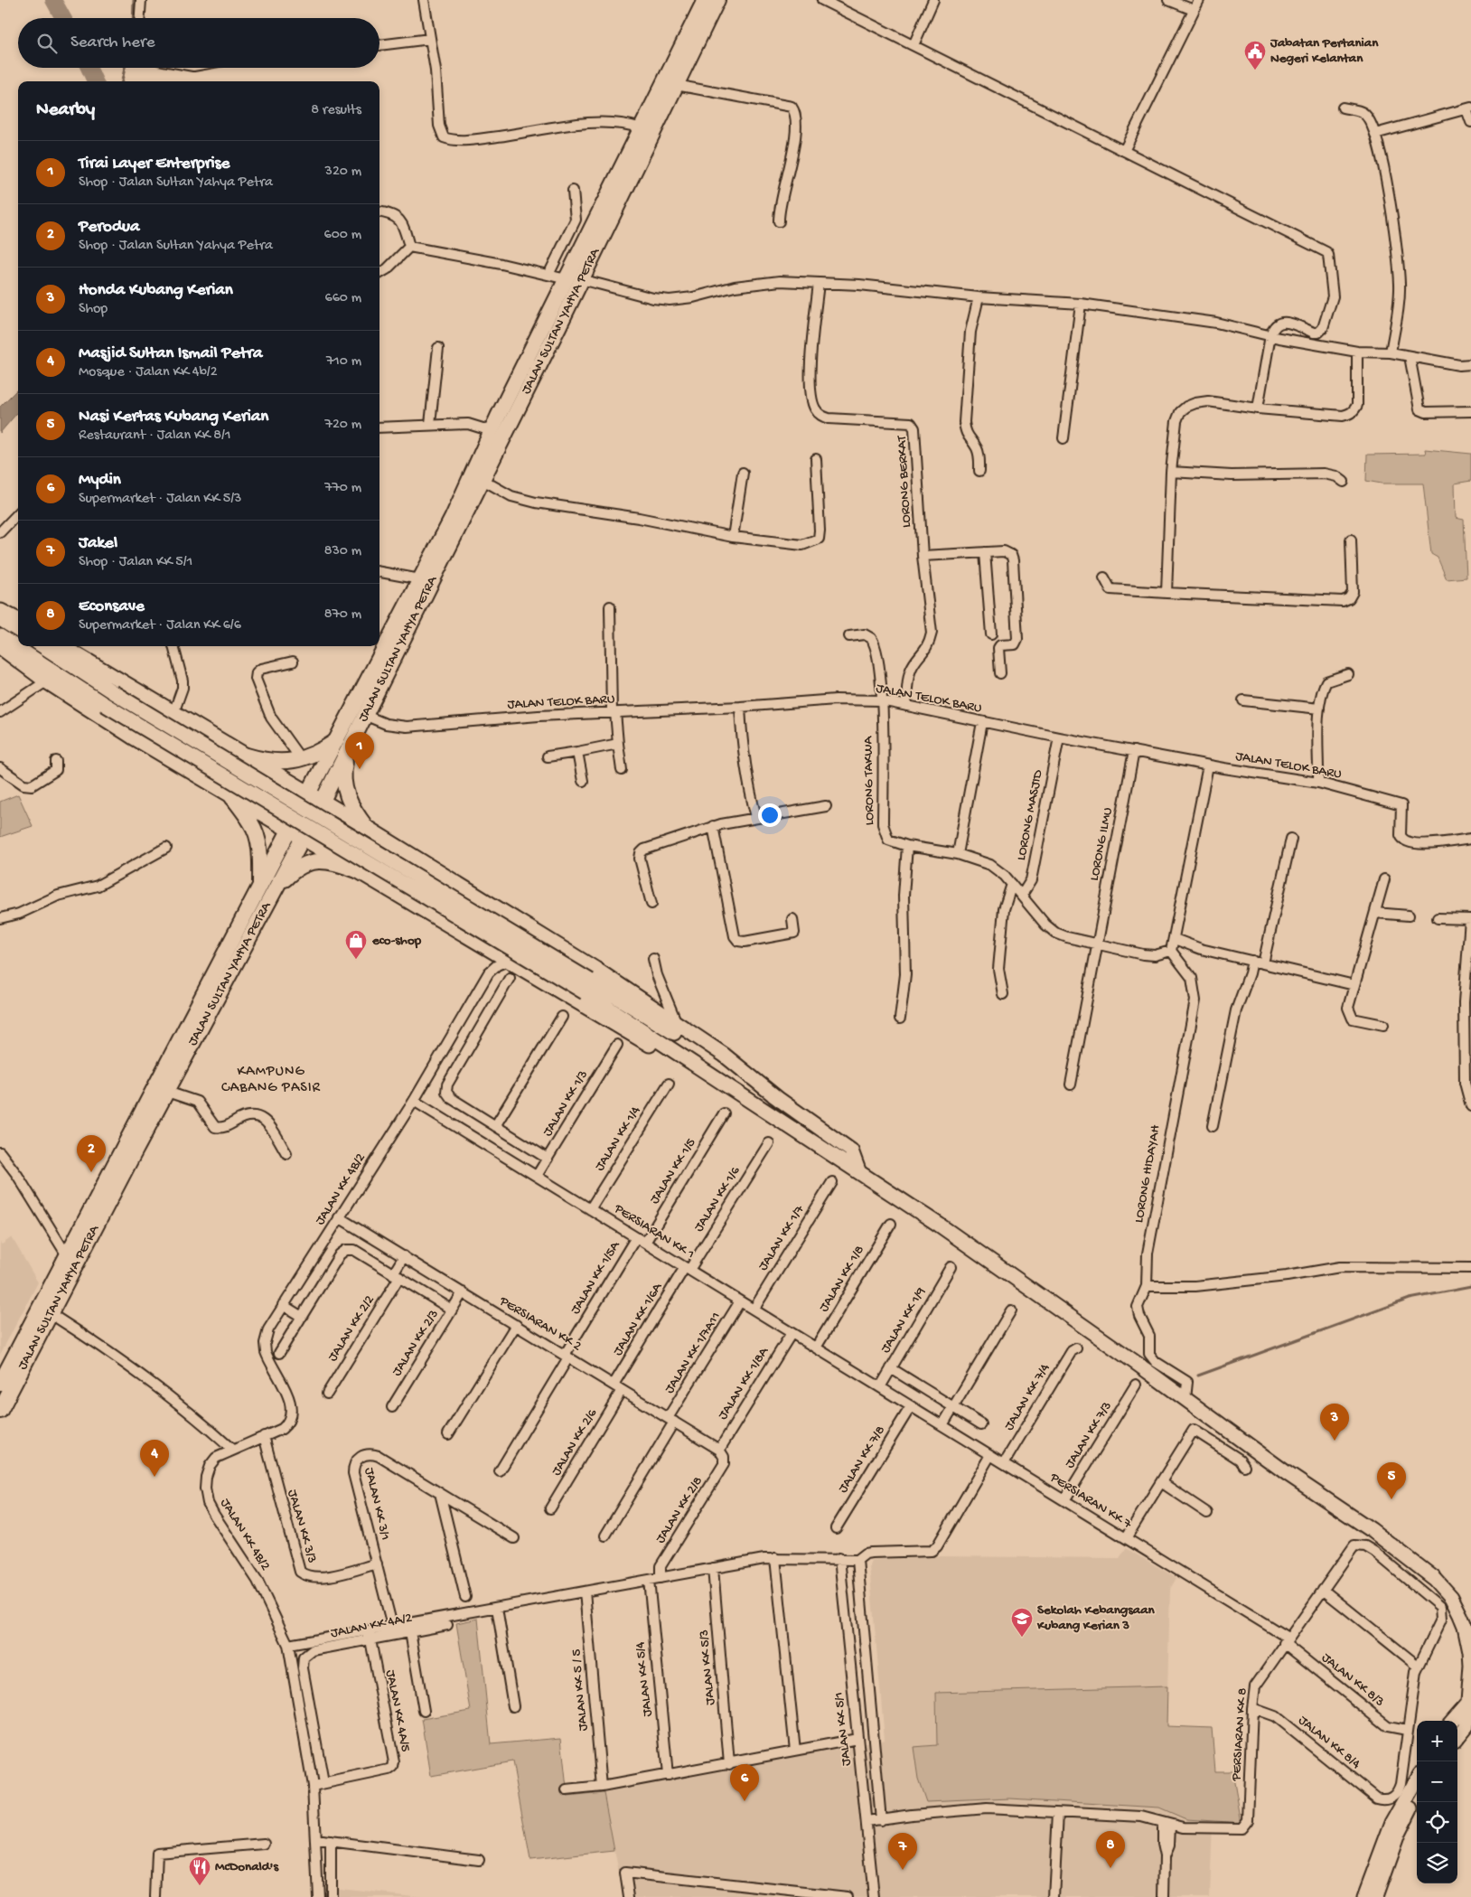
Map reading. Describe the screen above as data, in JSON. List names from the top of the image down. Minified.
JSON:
{"streets":{"highway":["JALAN SULTAN YAHYA PETRA"],"street":["LORONG BERKAT","JALAN TELOK BARU","LORONG TAKWA","LORONG MASJID","LORONG ILMU","JALAN KK 1/3","JALAN KK 1/4","JALAN KK 1/5","LORONG HIDAYAH","JALAN KK 4B/2","JALAN KK 1/6","PERSIARAN KK 1","JALAN KK 1/7","JALAN KK 1/5A","JALAN KK 1/8","JALAN KK 1/6A","JALAN KK 1/9","PERSIARAN KK 2","JALAN KK 2/2","JALAN KK 2/3","JALAN KK 1/7A11","JALAN KK 1/8A","JALAN KK 7/4","JALAN KK 7/3","JALAN KK 2/6","JALAN KK 7/8","PERSIARAN KK 7","JALAN KK 3/1","JALAN KK 2/8","JALAN KK 3/3","JALAN KK 4A/2","JALAN KK 5/3","JALAN KK 5/4","JALAN KK 8/3","JALAN KK 5 / 5","JALAN KK 4A/5","JALAN KK 5/1","PERSIARAN KK 8","JALAN KK 8/4"]},"crossings":[["JALAN SULTAN YAHYA PETRA","JALAN TELOK BARU"],["LORONG BERKAT","JALAN TELOK BARU"],["JALAN TELOK BARU","LORONG TAKWA"],["JALAN TELOK BARU","LORONG MASJID"],["JALAN TELOK BARU","LORONG ILMU"],["LORONG TAKWA","LORONG MASJID"],["LORONG TAKWA","LORONG ILMU"],["LORONG TAKWA","LORONG HIDAYAH"],["JALAN KK 1/3","PERSIARAN KK 1"],["JALAN KK 1/4","PERSIARAN KK 1"],["JALAN KK 1/5","PERSIARAN KK 1"],["JALAN KK 4B/2","PERSIARAN KK 1"],["JALAN KK 4B/2","PERSIARAN KK 2"],["JALAN KK 4B/2","JALAN KK 3/3"],["JALAN KK 4B/2","JALAN KK 4A/5"],["JALAN KK 1/6","PERSIARAN KK 1"],["JALAN KK 1/6","JALAN KK 1/6A"],["PERSIARAN KK 1","JALAN KK 1/7"],["PERSIARAN KK 1","JALAN KK 1/5A"],["PERSIARAN KK 1","JALAN KK 1/8"],["PERSIARAN KK 1","JALAN KK 1/6A"],["PERSIARAN KK 1","JALAN KK 1/9"],["PERSIARAN KK 1","JALAN KK 1/7A11"],["PERSIARAN KK 1","JALAN KK 1/8A"],["PERSIARAN KK 1","PERSIARAN KK 7"],["JALAN KK 1/5A","PERSIARAN KK 2"],["JALAN KK 1/6A","PERSIARAN KK 2"],["JALAN KK 1/6A","JALAN KK 2/6"],["JALAN KK 1/9","PERSIARAN KK 7"],["PERSIARAN KK 2","JALAN KK 2/2"],["PERSIARAN KK 2","JALAN KK 2/3"],["PERSIARAN KK 2","JALAN KK 1/7A11"],["PERSIARAN KK 2","JALAN KK 1/8A"],["PERSIARAN KK 2","JALAN KK 2/6"],["PERSIARAN KK 2","JALAN KK 2/8"],["JALAN KK 1/8A","JALAN KK 2/8"],["JALAN KK 7/4","PERSIARAN KK 7"],["JALAN KK 7/3","PERSIARAN KK 7"],["JALAN KK 7/8","PERSIARAN KK 7"],["PERSIARAN KK 7","JALAN KK 8/3"],["PERSIARAN KK 7","PERSIARAN KK 8"],["JALAN KK 3/1","JALAN KK 3/3"],["JALAN KK 4A/2","JALAN KK 4A/5"],["JALAN KK 8/3","PERSIARAN KK 8"],["JALAN KK 8/3","JALAN KK 8/4"],["PERSIARAN KK 8","JALAN KK 8/4"]],"districts":["KAMPUNG CABANG PASIR"],"places":{"public building":["Jabatan Pertanian Negeri Kelantan"],"shop":["eco-shop"],"school or university":["Sekolah Kebangsaan Kubang Kerian 3"],"restaurant":["McDonald's"]},"page":{"search":"Search here","heading":["Nearby","8 results"],"list":[{"mark":"1","name":"Tirai Layer Enterprise","note":"Shop · Jalan Sultan Yahya Petra","value":"320 m"},{"mark":"2","name":"Perodua","note":"Shop · Jalan Sultan Yahya Petra","value":"600 m"},{"mark":"3","name":"Honda Kubang Kerian","note":"Shop","value":"660 m"},{"mark":"4","name":"Masjid Sultan Ismail Petra","note":"Mosque · Jalan KK 4b/2","value":"710 m"},{"mark":"5","name":"Nasi Kertas Kubang Kerian","note":"Restaurant · Jalan KK 8/1","value":"720 m"},{"mark":"6","name":"Mydin","note":"Supermarket · Jalan KK 5/3","value":"770 m"},{"mark":"7","name":"Jakel","note":"Shop · Jalan KK 5/1","value":"830 m"},{"mark":"8","name":"Econsave","note":"Supermarket · Jalan KK 6/6","value":"870 m"}],"pins":["1","2","3","4","5","6","8","7"],"map_buttons":["+","−"]}}
